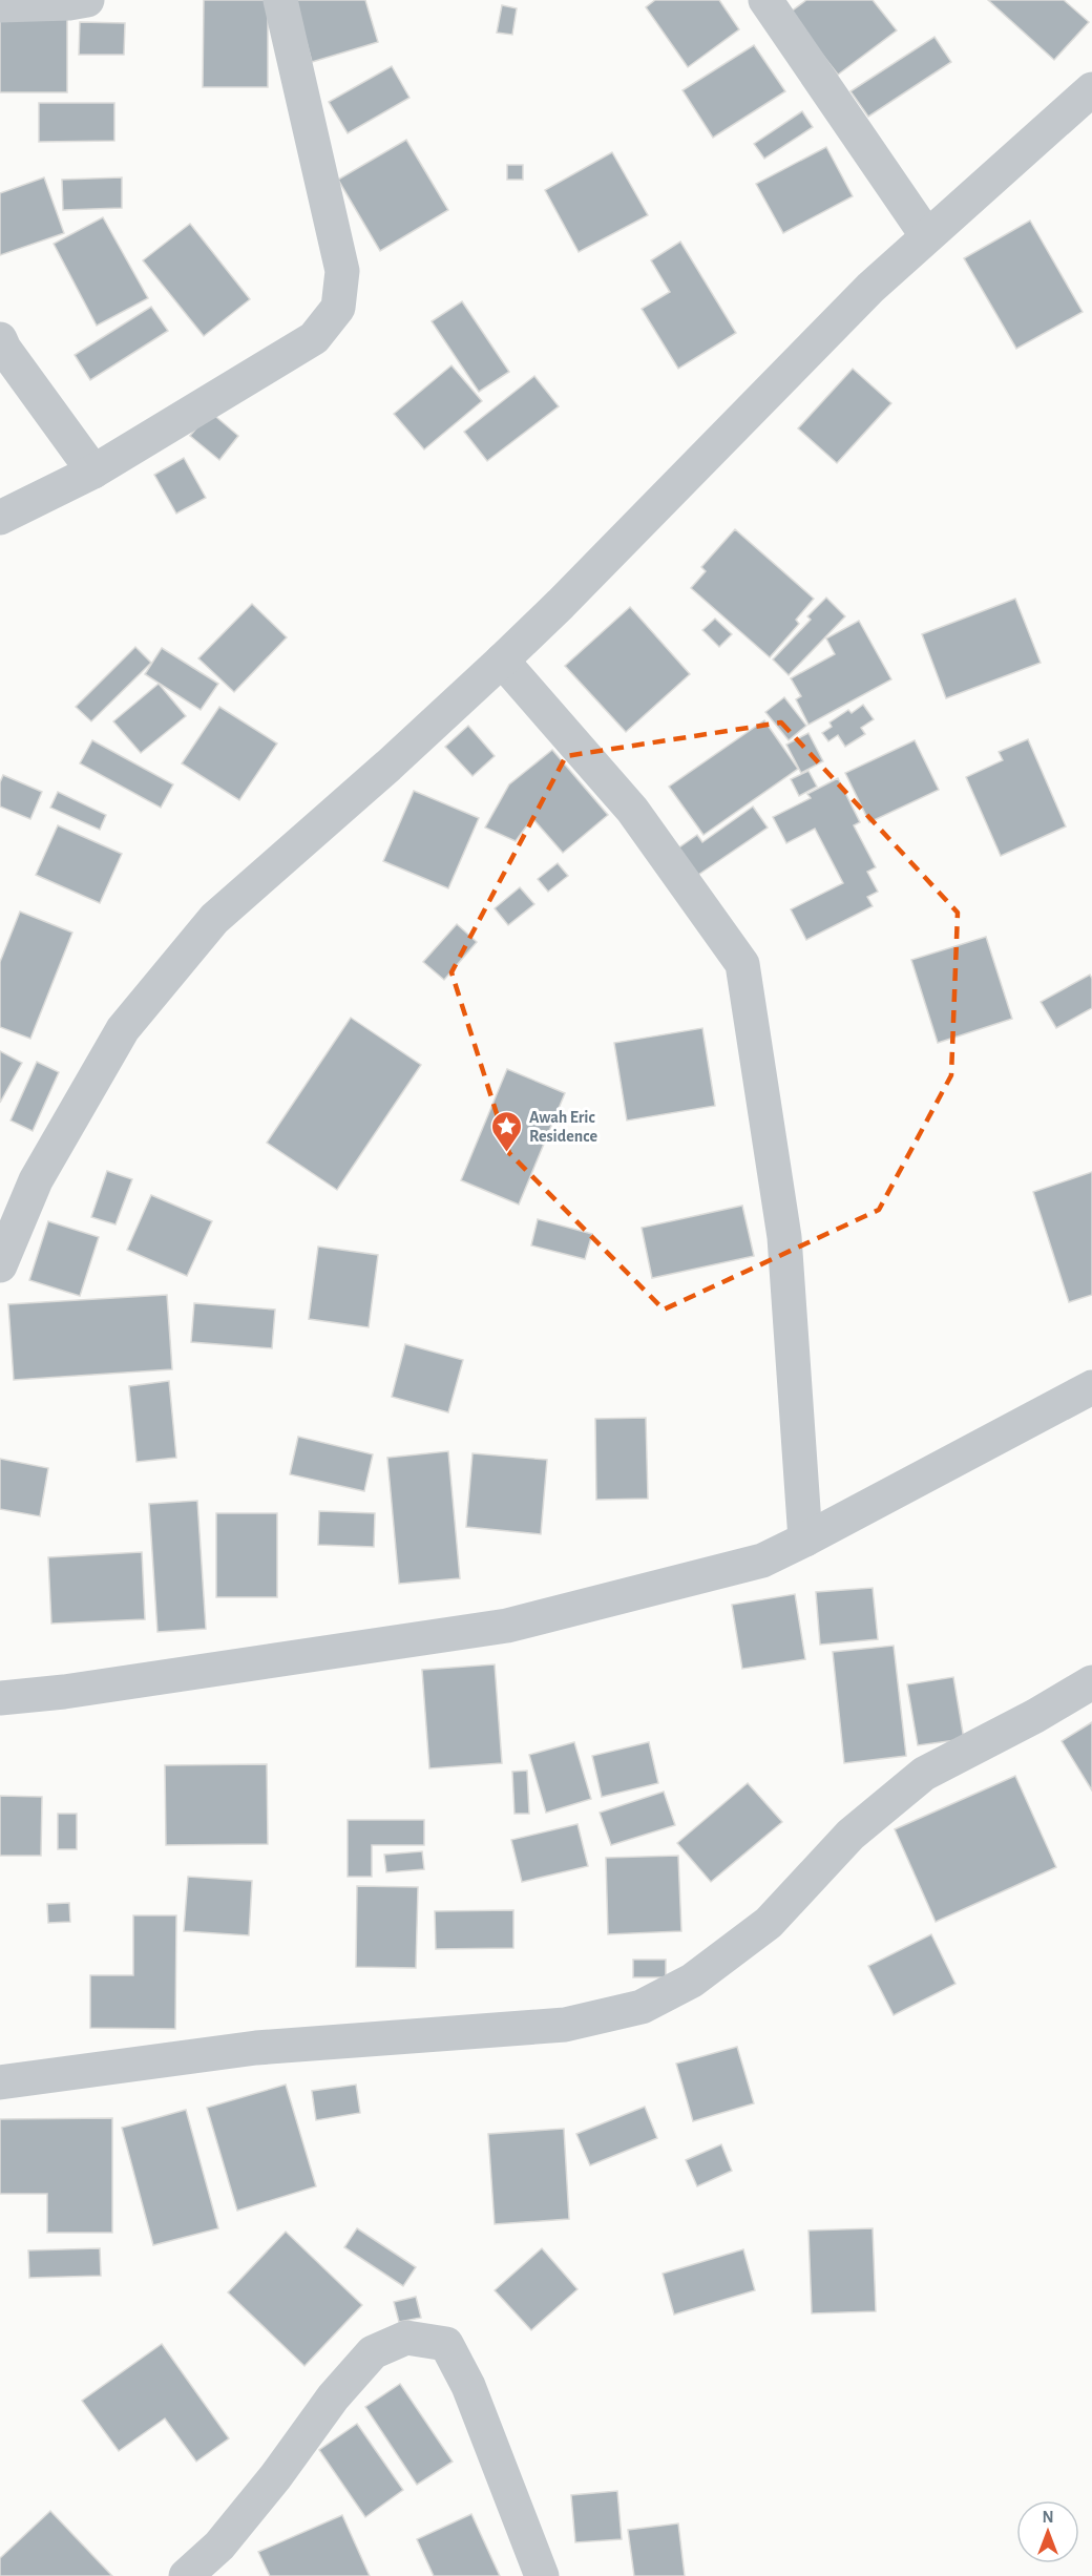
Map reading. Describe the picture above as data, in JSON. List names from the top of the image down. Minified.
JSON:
{"places":{"place":["Awah Eric Residence"]},"north":"top"}
